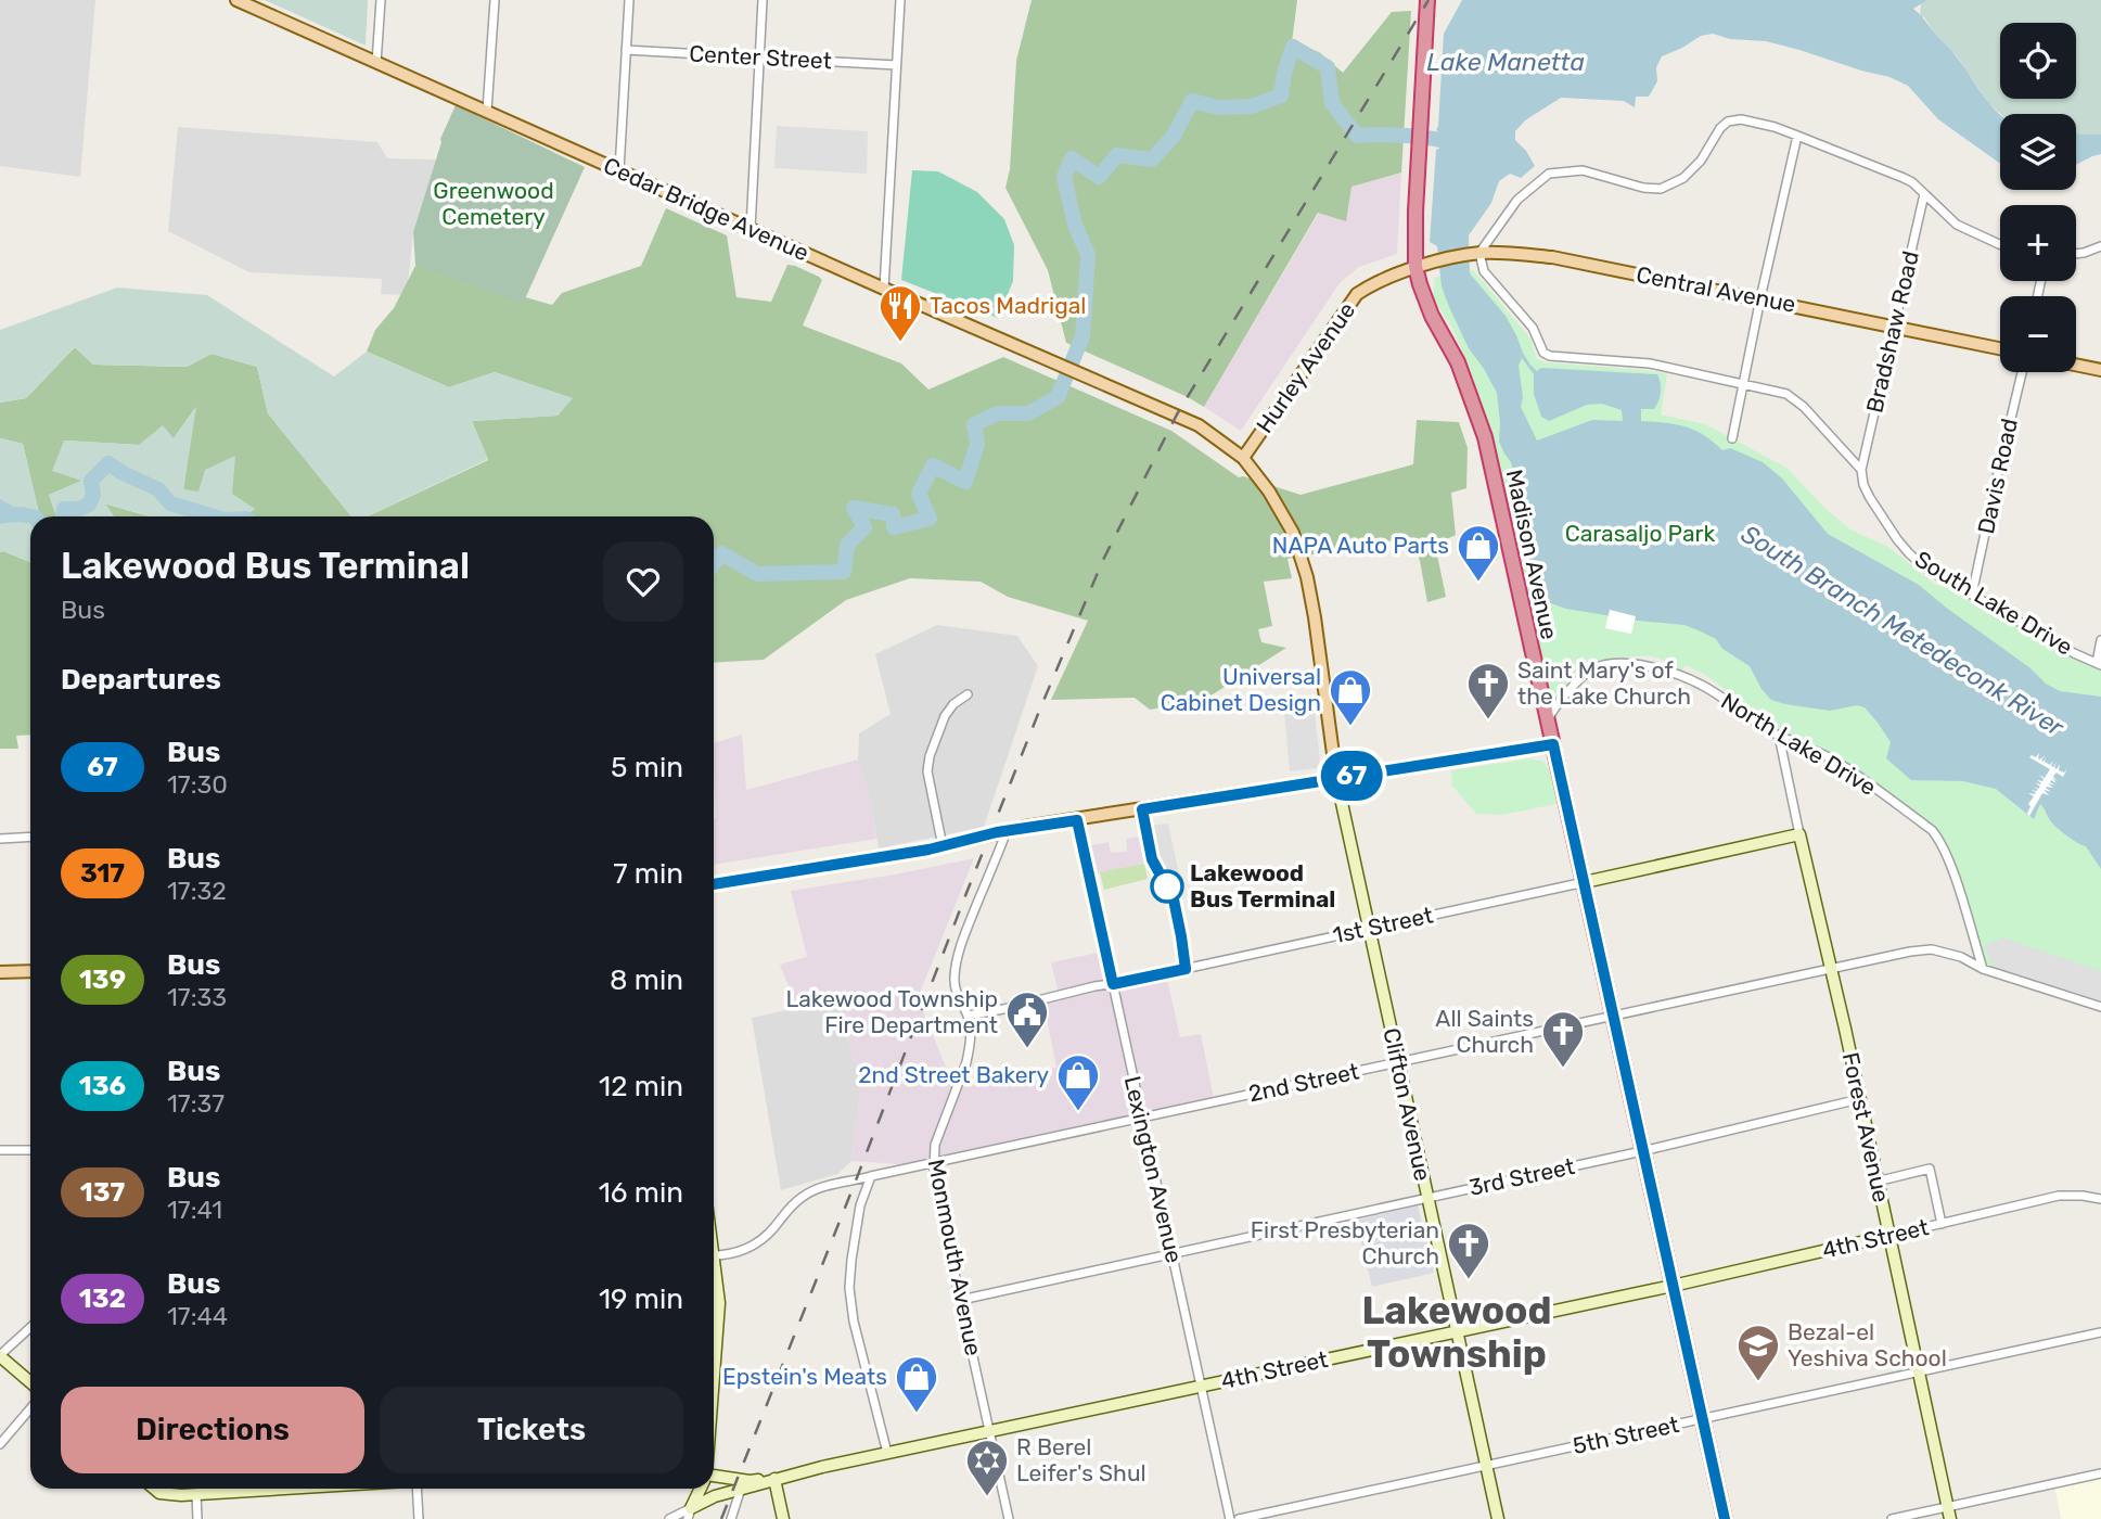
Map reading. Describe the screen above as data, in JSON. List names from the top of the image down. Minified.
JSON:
{"streets":{"highway":["Madison Avenue"],"main road":["Cedar Bridge Avenue","Central Avenue","Hurley Avenue"],"street":["Center Street","Bradshaw Road","Davis Road","South Lake Drive","North Lake Drive","1st Street","2nd Street","Clifton Avenue","Forest Avenue","Lexington Avenue","3rd Street","4th Street","Monmouth Avenue","5th Street"]},"crossings":[["Cedar Bridge Avenue","Hurley Avenue"],["Cedar Bridge Avenue","Clifton Avenue"],["Central Avenue","Bradshaw Road"],["Central Avenue","Hurley Avenue"],["Central Avenue","Madison Avenue"],["Central Avenue","South Lake Drive"],["Bradshaw Road","South Lake Drive"],["Hurley Avenue","Madison Avenue"],["Davis Road","South Lake Drive"],["Madison Avenue","North Lake Drive"],["Madison Avenue","1st Street"],["Madison Avenue","2nd Street"],["Madison Avenue","3rd Street"],["Madison Avenue","4th Street"],["Madison Avenue","5th Street"],["North Lake Drive","2nd Street"],["North Lake Drive","Forest Avenue"],["1st Street","Clifton Avenue"],["1st Street","Forest Avenue"],["1st Street","Lexington Avenue"],["1st Street","Monmouth Avenue"],["2nd Street","Clifton Avenue"],["2nd Street","Forest Avenue"],["2nd Street","Lexington Avenue"],["2nd Street","Monmouth Avenue"],["Clifton Avenue","3rd Street"],["Clifton Avenue","4th Street"],["Clifton Avenue","5th Street"],["Forest Avenue","3rd Street"],["Forest Avenue","4th Street"],["Forest Avenue","5th Street"],["Lexington Avenue","3rd Street"],["Lexington Avenue","4th Street"],["3rd Street","Monmouth Avenue"],["4th Street","Monmouth Avenue"]],"districts":["Lakewood Township"],"water":["Lake Manetta","South Branch Metedeconk River"],"parks":["Greenwood Cemetery","Carasaljo Park"],"places":{"restaurant":["Tacos Madrigal"],"shop":["NAPA Auto Parts","Universal Cabinet Design","2nd Street Bakery","Epstein's Meats"],"church":["Saint Mary's of the Lake Church","All Saints Church","First Presbyterian Church"],"other":["Lakewood Bus Terminal"],"public building":["Lakewood Township Fire Department"],"school or university":["Bezal-el Yeshiva School"],"synagogue":["R Berel Leifer's Shul"]},"lines":["bus line 67"],"page":{"on_map":"67","map_buttons":["+","−"],"heading":[["Lakewood Bus Terminal","Bus"],"Departures"],"list":[{"mark":"67","name":"Bus","note":"17:30","value":"5 min"},{"mark":"317","name":"Bus","note":"17:32","value":"7 min"},{"mark":"139","name":"Bus","note":"17:33","value":"8 min"},{"mark":"136","name":"Bus","note":"17:37","value":"12 min"},{"mark":"137","name":"Bus","note":"17:41","value":"16 min"},{"mark":"132","name":"Bus","note":"17:44","value":"19 min"}],"buttons":["Directions","Tickets"]}}
